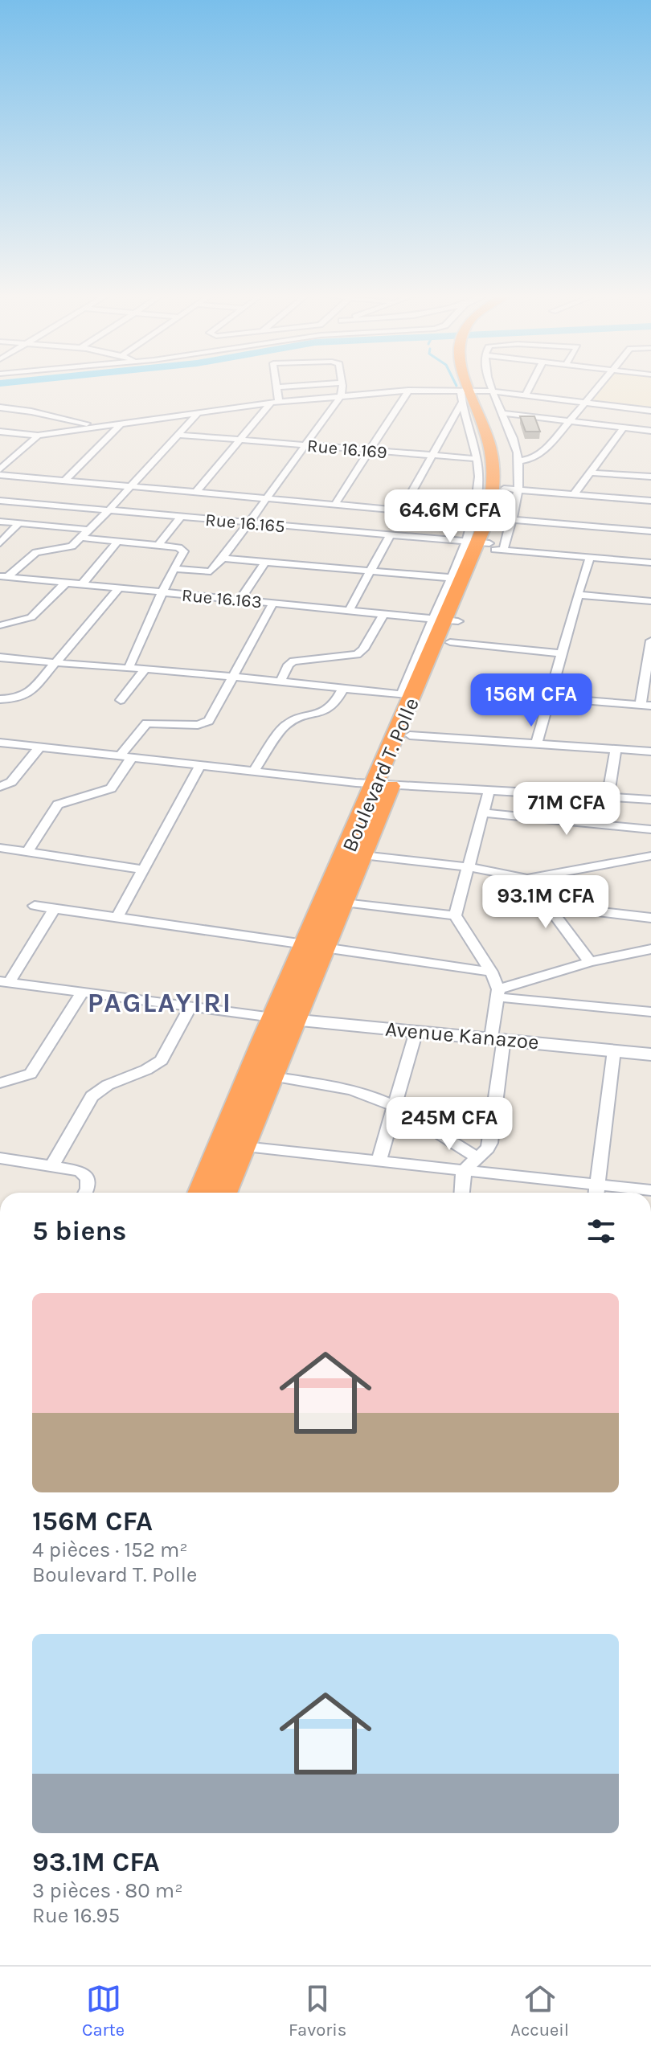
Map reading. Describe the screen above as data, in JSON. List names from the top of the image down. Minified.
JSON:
{"streets":{"highway":["Boulevard T. Polle"],"street":["Rue 16.169","Rue 16.165","Rue 16.163","Avenue Kanazoe"]},"crossings":[["Rue 16.165","Boulevard T. Polle"],["Rue 16.163","Boulevard T. Polle"],["Boulevard T. Polle","Avenue Kanazoe"]],"districts":["PAGLAYIRI"],"page":{"price":["64.6M CFA","156M CFA","71M CFA","93.1M CFA","245M CFA"],"heading":"5 biens","list":[{"name":"156M CFA","note":"4 pièces · 152 m² · Boulevard T. Polle"},{"name":"93.1M CFA","note":"3 pièces · 80 m² · Rue 16.95"}],"tabs":["Carte","Favoris","Accueil"]}}
